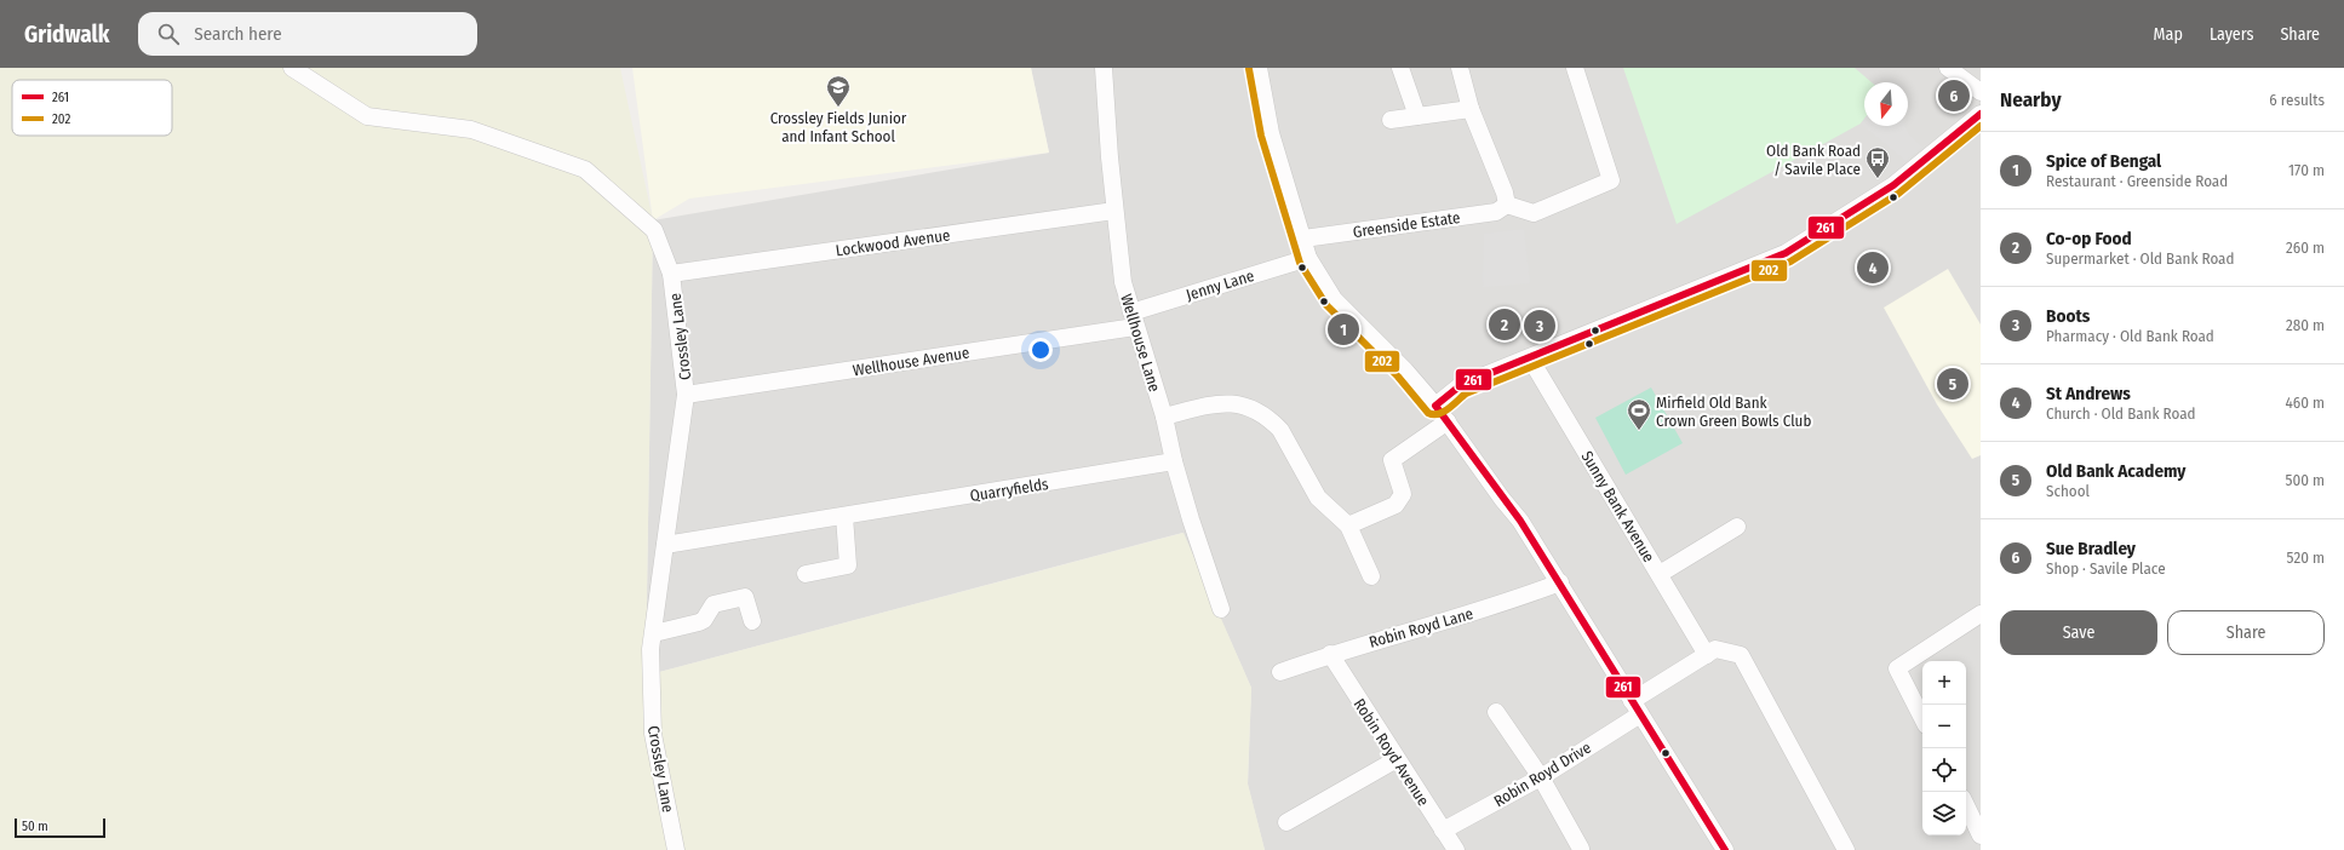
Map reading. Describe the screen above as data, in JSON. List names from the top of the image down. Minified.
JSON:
{"streets":{"street":["Greenside Estate","Lockwood Avenue","Jenny Lane","Crossley Lane","Wellhouse Lane","Wellhouse Avenue","Quarryfields","Sunny Bank Avenue","Robin Royd Lane","Robin Royd Avenue","Robin Royd Drive"]},"crossings":[["Lockwood Avenue","Crossley Lane"],["Lockwood Avenue","Wellhouse Lane"],["Jenny Lane","Wellhouse Lane"],["Jenny Lane","Wellhouse Avenue"],["Crossley Lane","Wellhouse Avenue"],["Crossley Lane","Quarryfields"],["Wellhouse Lane","Wellhouse Avenue"],["Wellhouse Lane","Quarryfields"],["Robin Royd Lane","Robin Royd Avenue"],["Robin Royd Avenue","Robin Royd Drive"]],"places":{"school or university":["Crossley Fields Junior and Infant School"],"bus stop":["Old Bank Road / Savile Place"],"sports":["Mirfield Old Bank Crown Green Bowls Club"]},"lines":["transit line 202","transit line 261"],"legend":["261","202"],"scale_bar":"50 m","north":"bottom","page":{"header":"Gridwalk","search":"Search here","nav":["Map","Layers","Share"],"heading":["Nearby","6 results"],"pins":["6","4","2","3","1","5"],"list":[{"mark":"1","name":"Spice of Bengal","note":"Restaurant · Greenside Road","value":"170 m"},{"mark":"2","name":"Co-op Food","note":"Supermarket · Old Bank Road","value":"260 m"},{"mark":"3","name":"Boots","note":"Pharmacy · Old Bank Road","value":"280 m"},{"mark":"4","name":"St Andrews","note":"Church · Old Bank Road","value":"460 m"},{"mark":"5","name":"Old Bank Academy","note":"School","value":"500 m"},{"mark":"6","name":"Sue Bradley","note":"Shop · Savile Place","value":"520 m"}],"buttons":["Save","Share"],"map_buttons":["+","−"],"scale":"50 m"}}
